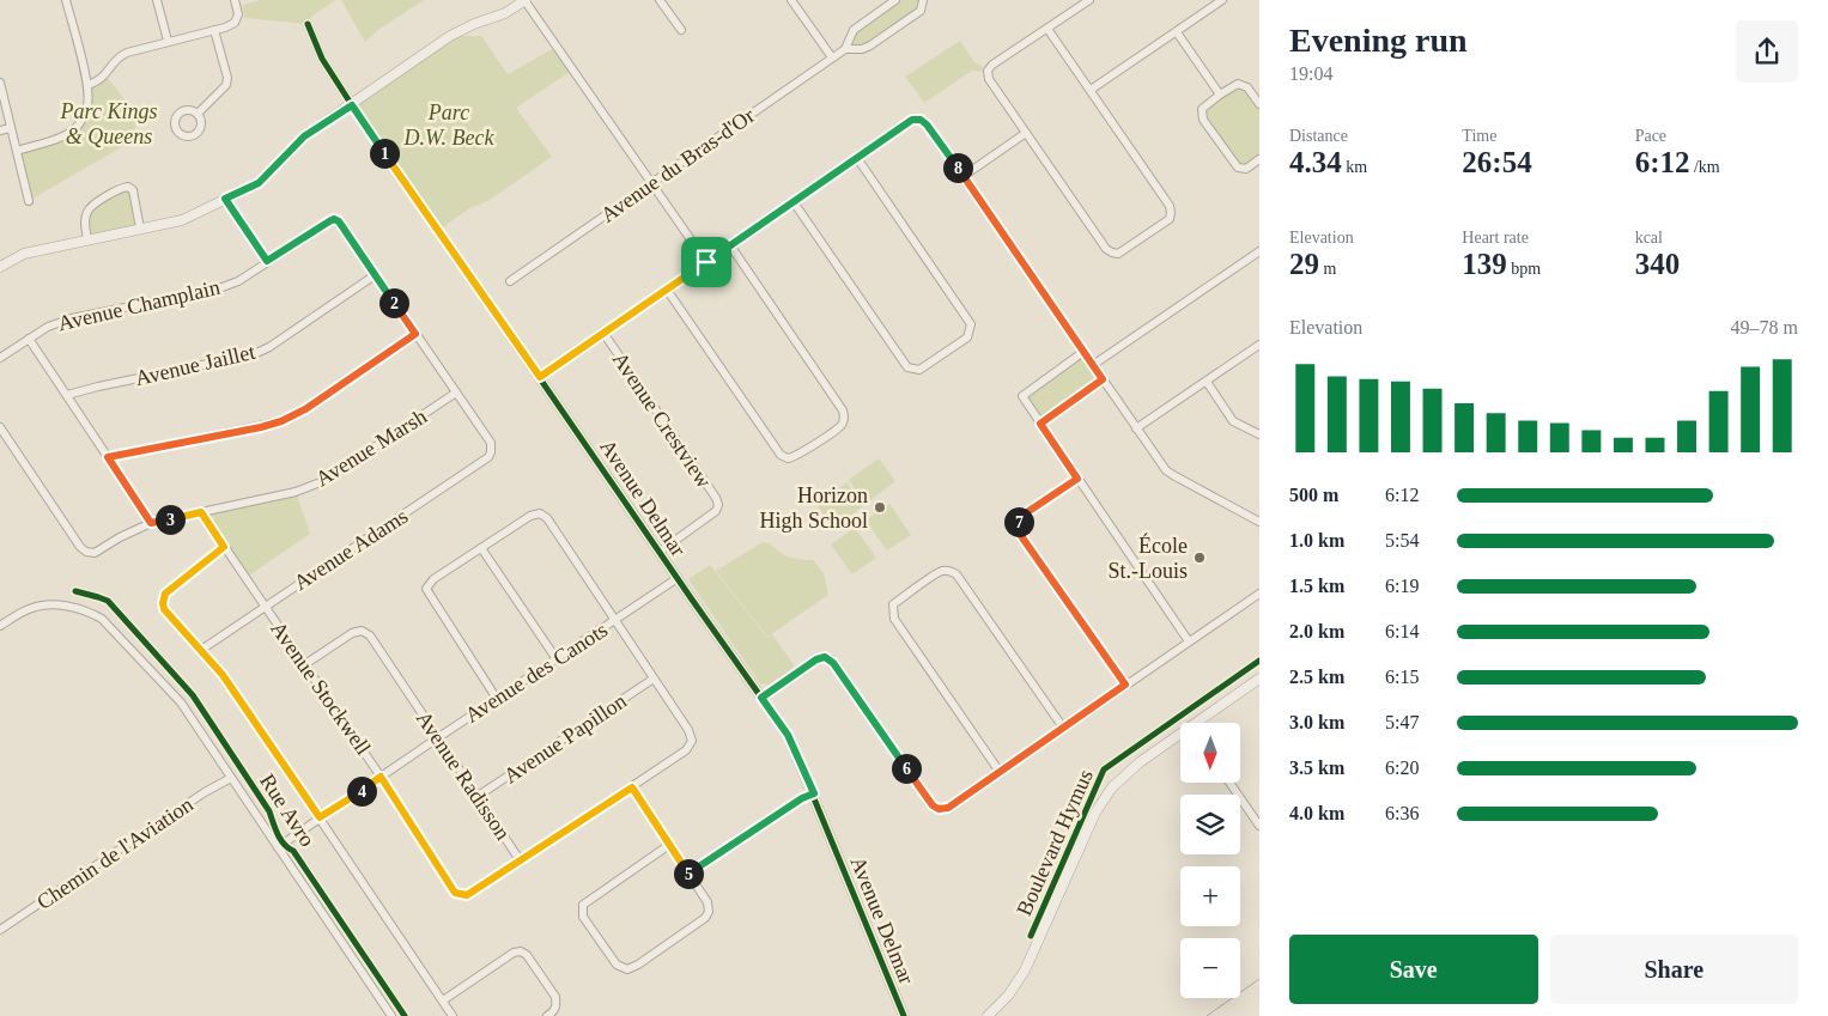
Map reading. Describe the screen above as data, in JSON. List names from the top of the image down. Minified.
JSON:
{"streets":{"street":["Avenue du Bras-d'Or","Avenue Champlain","Avenue Jaillet","Avenue Crestview","Avenue Marsh","Avenue Delmar","Avenue Adams","Avenue des Canots","Avenue Stockwell","Avenue Papillon","Avenue Radisson","Rue Avro","Boulevard Hymus","Chemin de l'Aviation"]},"crossings":[["Avenue Champlain","Avenue Jaillet"],["Avenue Crestview","Avenue Delmar"],["Avenue Marsh","Avenue Adams"],["Avenue Marsh","Avenue Stockwell"],["Avenue Delmar","Avenue des Canots"],["Avenue Adams","Avenue Stockwell"],["Avenue des Canots","Avenue Stockwell"],["Avenue des Canots","Avenue Radisson"],["Avenue des Canots","Rue Avro"],["Avenue Stockwell","Avenue Radisson"],["Avenue Papillon","Avenue Radisson"],["Rue Avro","Chemin de l'Aviation"]],"parks":["Parc Kings & Queens","Parc D.W. Beck"],"places":["Horizon High School","École St.-Louis"],"north":"bottom","page":{"heading":["Evening run","19:04"],"stats":[["Distance","4.34 km"],["Time","26:54"],["Pace","6:12 /km"],["Elevation","29 m"],["Heart rate","139 bpm"],["kcal","340"]],"pins":["1","8","2","3","7","6","4","5"],"chart":["Elevation","49–78 m"],"list":[{"name":"500 m","note":"6:12"},{"name":"1.0 km","note":"5:54"},{"name":"1.5 km","note":"6:19"},{"name":"2.0 km","note":"6:14"},{"name":"2.5 km","note":"6:15"},{"name":"3.0 km","note":"5:47"},{"name":"3.5 km","note":"6:20"},{"name":"4.0 km","note":"6:36"}],"map_buttons":["+","−"],"buttons":["Save","Share"]}}
